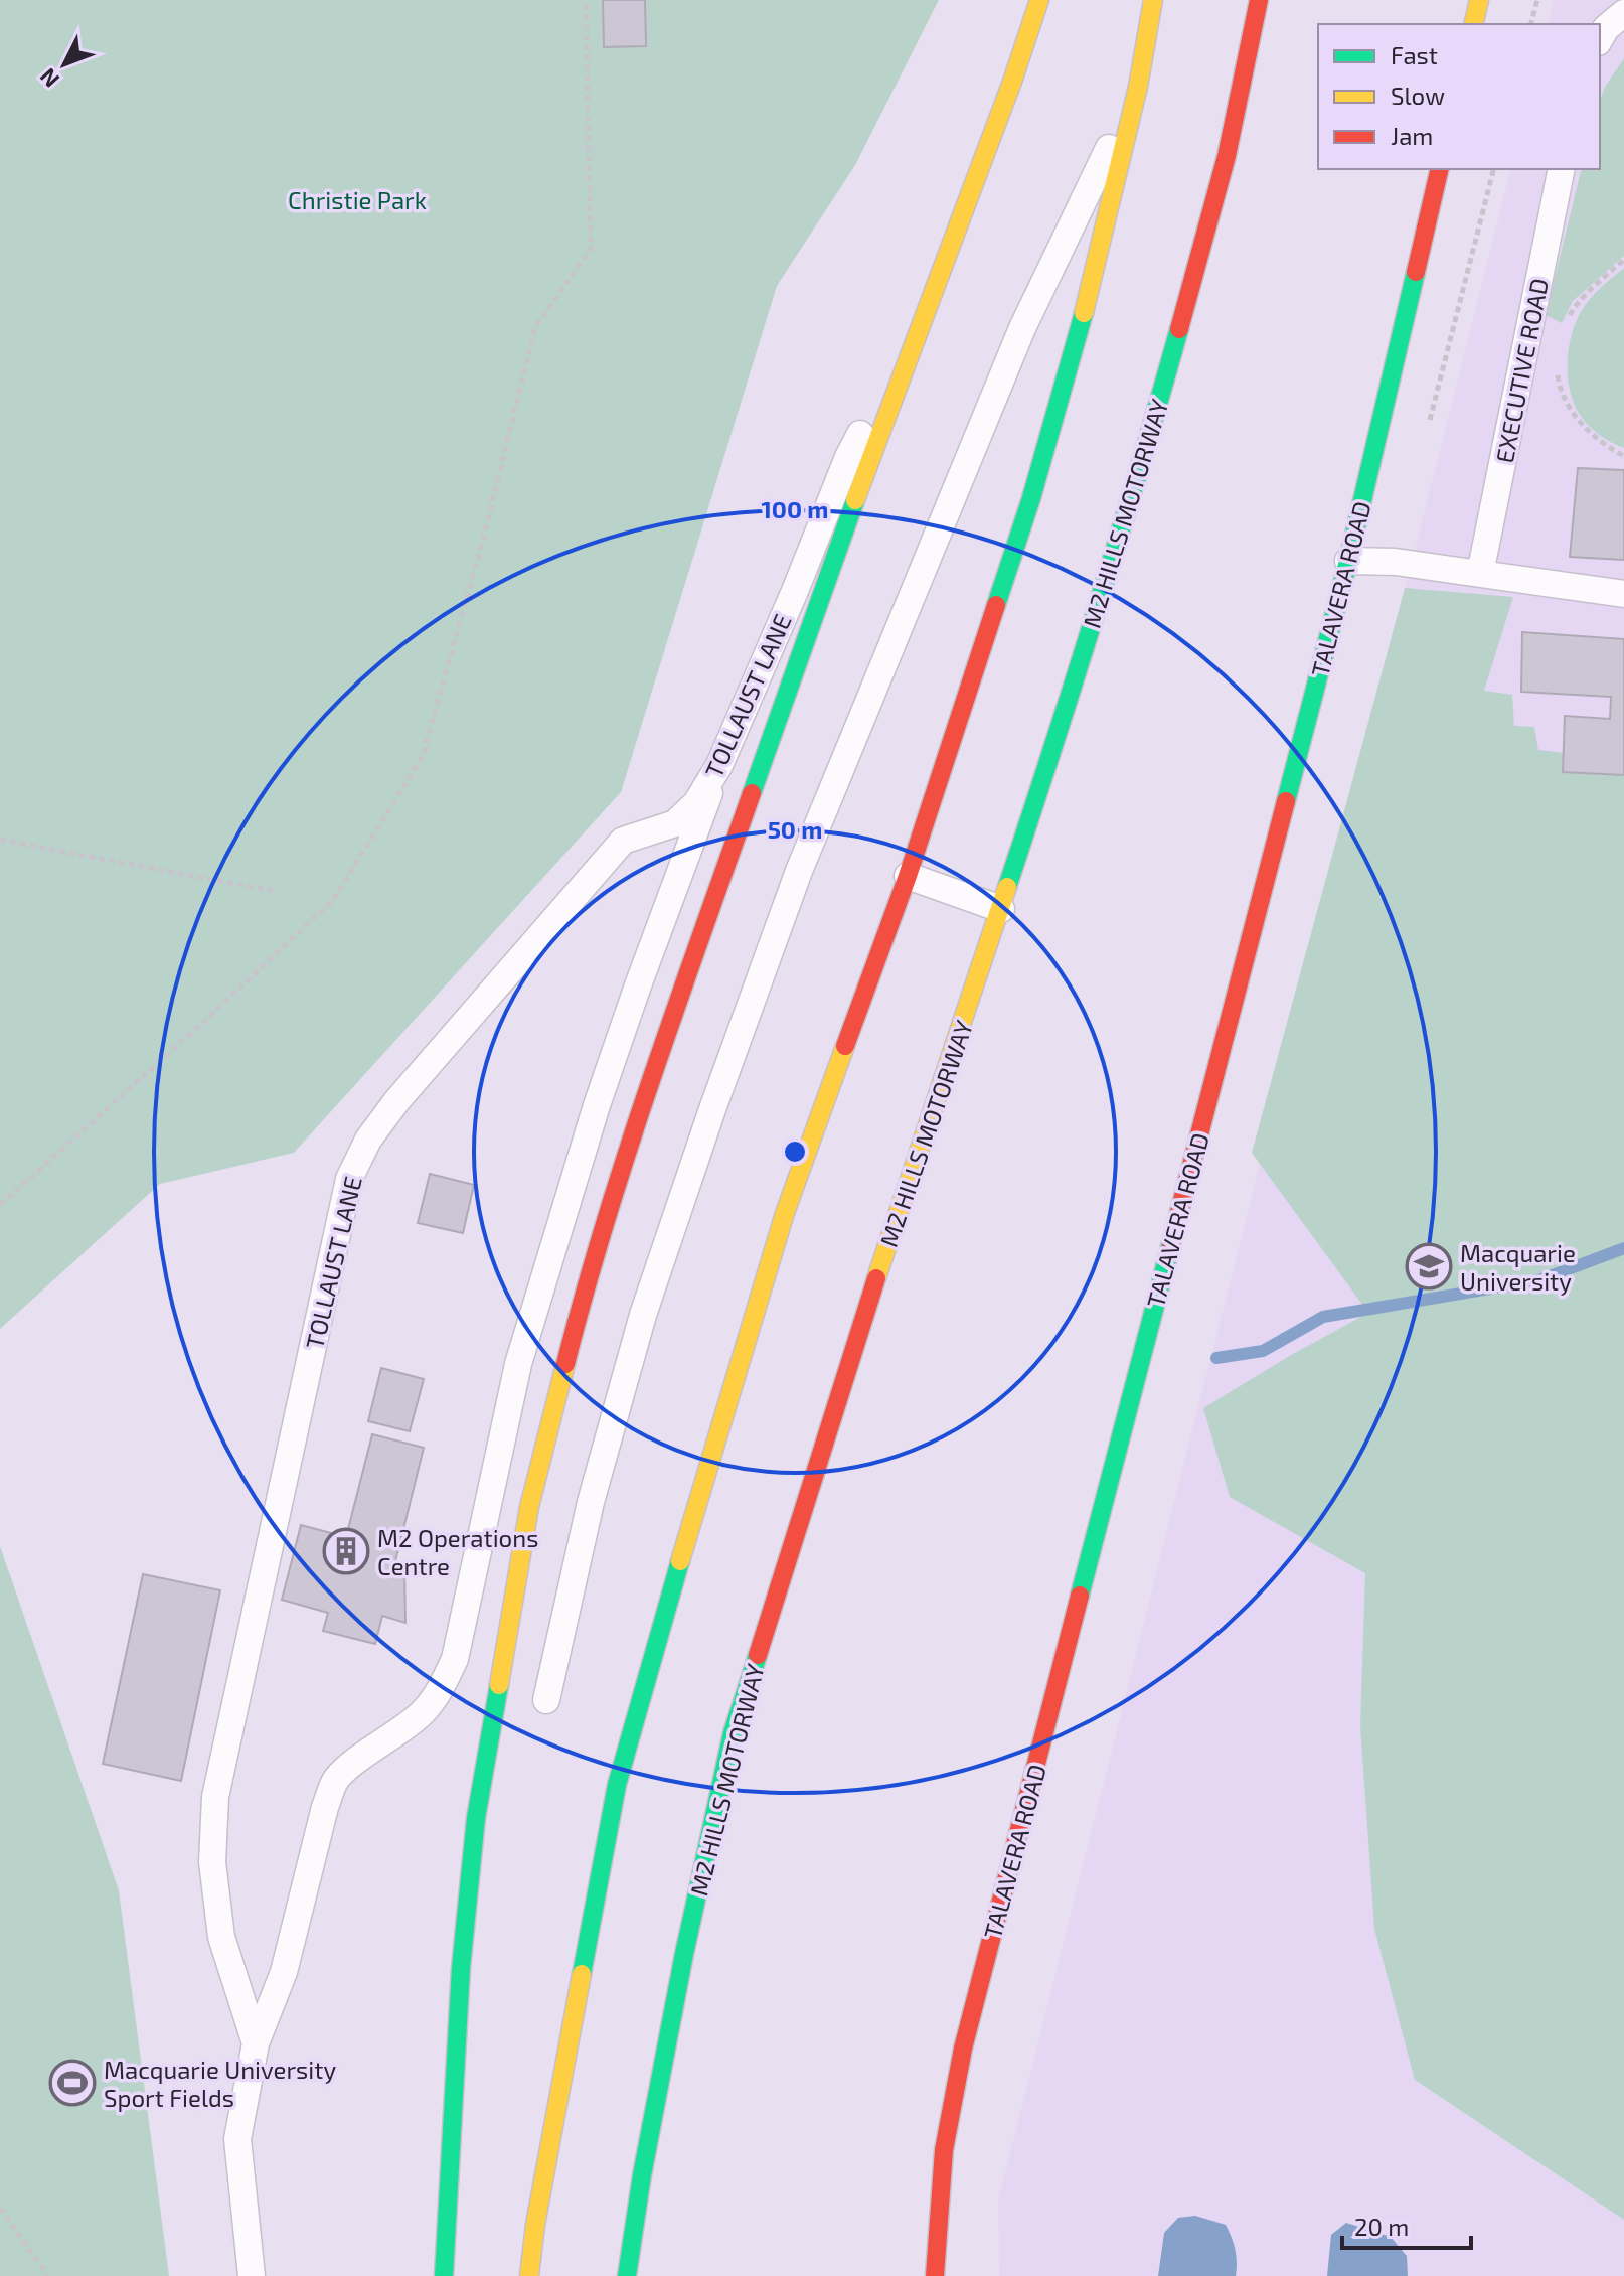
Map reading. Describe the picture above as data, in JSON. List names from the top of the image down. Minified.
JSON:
{"streets":{"main road":["M2 HILLS MOTORWAY","TALAVERA ROAD"],"lane":["EXECUTIVE ROAD","TOLLAUST LANE"]},"parks":["Christie Park"],"places":{"school or university":["Macquarie University"],"building":["M2 Operations Centre"],"sports":["Macquarie University Sport Fields"]},"legend":["Fast","Slow","Jam"],"scale_bar":"20 m","north":"bottom left","rings":["100 m","50 m"]}
